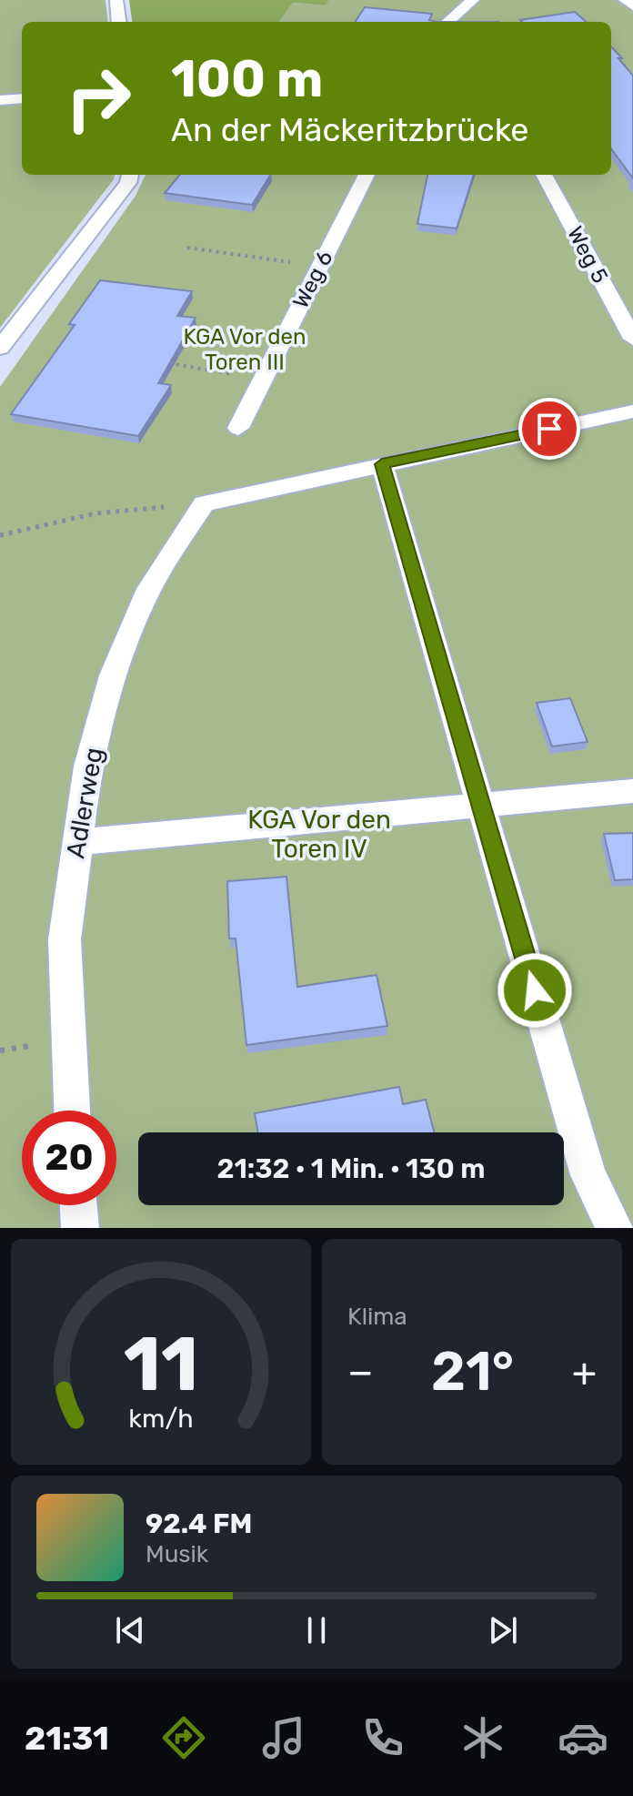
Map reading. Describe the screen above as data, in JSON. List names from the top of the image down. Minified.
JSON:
{"streets":{"lane":["Weg 5","Weg 6","Adlerweg"]},"parks":["KGA Vor den Toren III","KGA Vor den Toren IV"],"page":{"turn":["100 m","An der Mäckeritzbrücke"],"limit":"20","trip":"21:32 · 1 Min. · 130 m","tile":"Klima","heat":["−","21°","+"],"song":["92.4 FM","Musik"],"tabs":"21:31","gauge":["11","km/h"]}}
